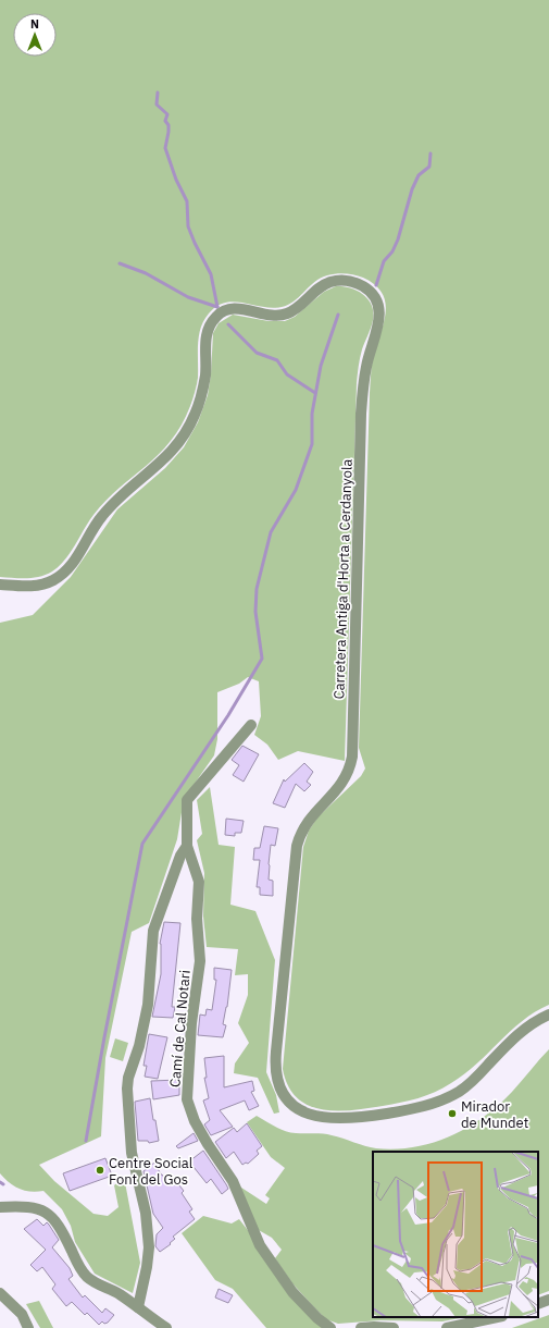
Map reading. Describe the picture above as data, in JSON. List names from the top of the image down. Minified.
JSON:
{"streets":{"street":["Carretera Antiga d'Horta a Cerdanyola","Camí de Cal Notari"]},"places":["Mirador de Mundet","Centre Social Font del Gos"],"north":"top"}
